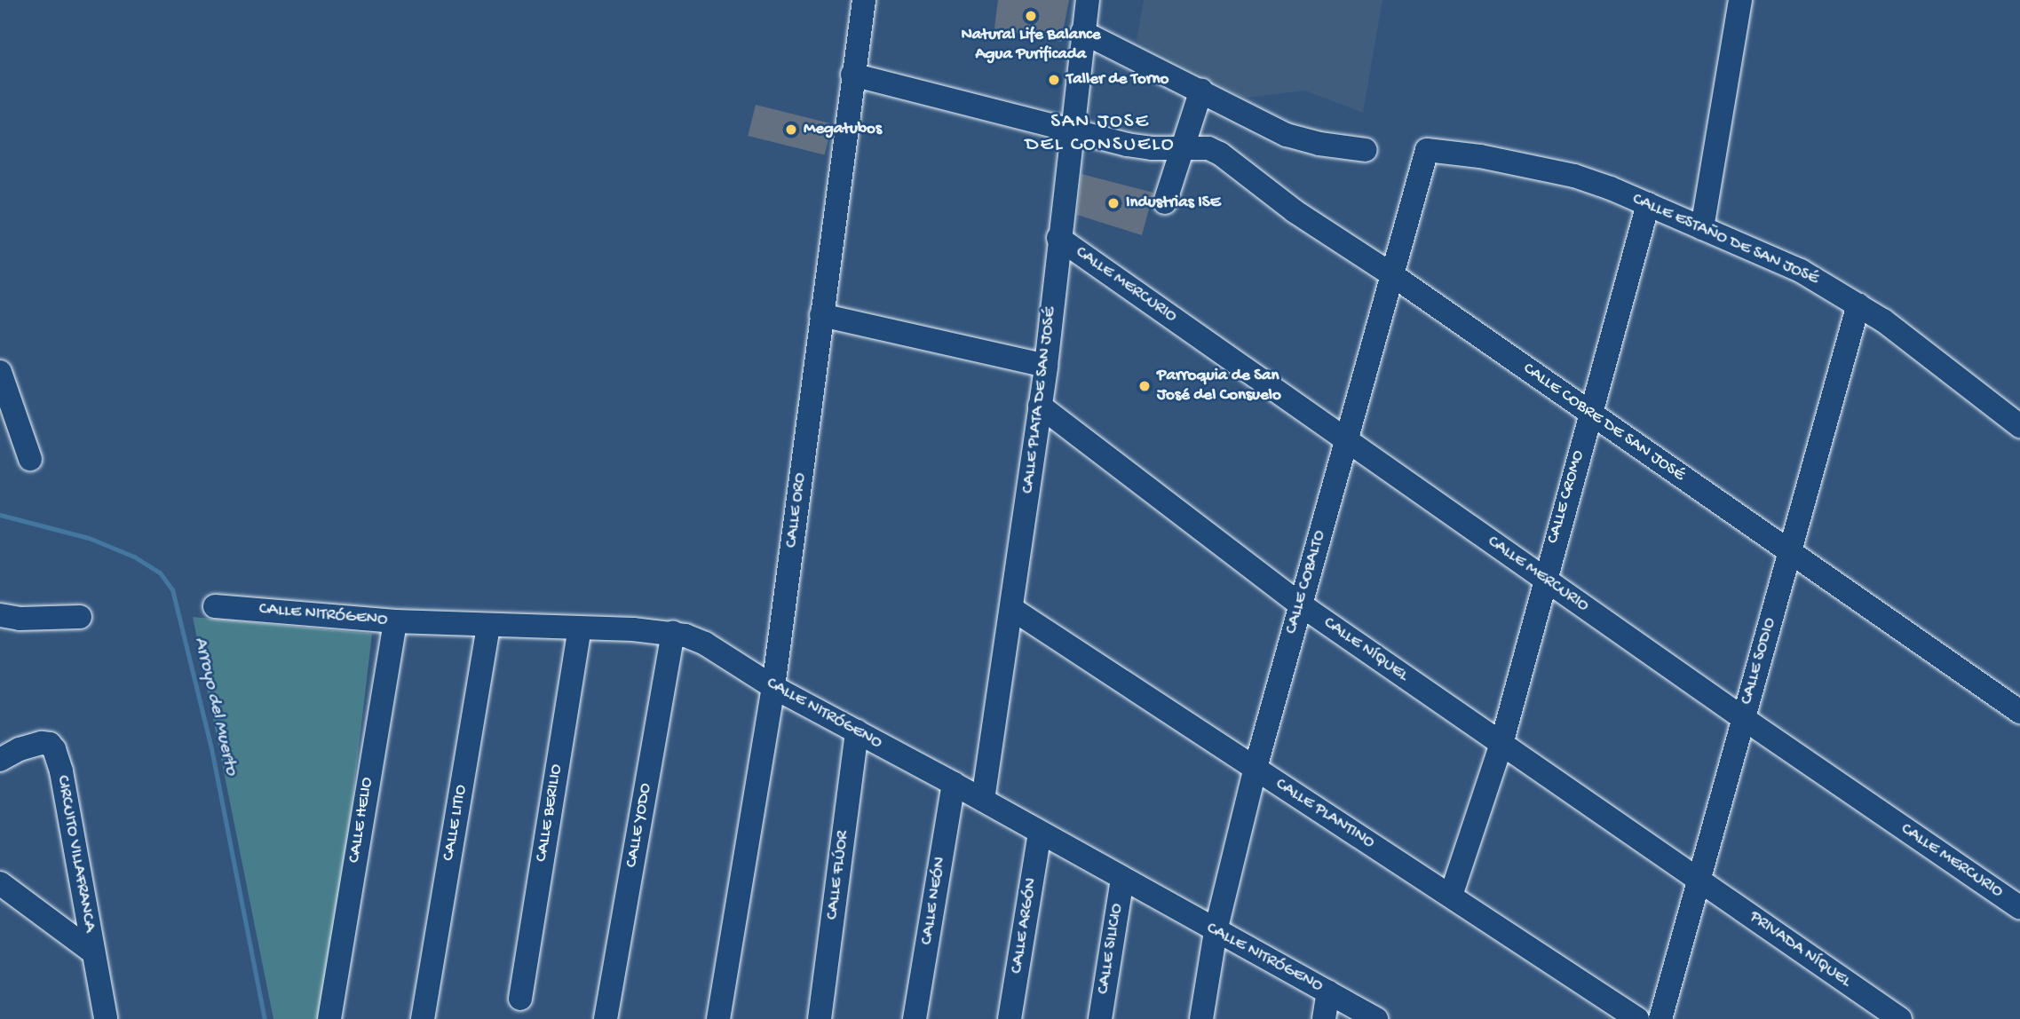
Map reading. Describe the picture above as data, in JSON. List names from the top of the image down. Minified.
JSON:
{"streets":{"street":["CALLE ESTAÑO DE SAN JOSÉ","CALLE MERCURIO","CALLE PLATA DE SAN JOSÉ","CALLE COBRE DE SAN JOSÉ","CALLE CROMO","CALLE ORO","CALLE COBALTO","CALLE NITRÓGENO","CALLE NÍQUEL","CALLE SODIO","CALLE BERILIO","CALLE PLANTINO","CALLE HELIO","CALLE LITIO","CALLE YODO","CIRCUITO VILLAFRANCA","CALLE FLÚOR","CALLE NEÓN","CALLE ARGÓN","CALLE SILICIO","PRIVADA NÍQUEL"]},"crossings":[["CALLE ESTAÑO DE SAN JOSÉ","CALLE CROMO"],["CALLE ESTAÑO DE SAN JOSÉ","CALLE COBALTO"],["CALLE ESTAÑO DE SAN JOSÉ","CALLE SODIO"],["CALLE MERCURIO","CALLE PLATA DE SAN JOSÉ"],["CALLE MERCURIO","CALLE CROMO"],["CALLE MERCURIO","CALLE COBALTO"],["CALLE MERCURIO","CALLE SODIO"],["CALLE PLATA DE SAN JOSÉ","CALLE COBRE DE SAN JOSÉ"],["CALLE PLATA DE SAN JOSÉ","CALLE NITRÓGENO"],["CALLE PLATA DE SAN JOSÉ","CALLE NÍQUEL"],["CALLE PLATA DE SAN JOSÉ","CALLE PLANTINO"],["CALLE COBRE DE SAN JOSÉ","CALLE CROMO"],["CALLE COBRE DE SAN JOSÉ","CALLE ORO"],["CALLE COBRE DE SAN JOSÉ","CALLE COBALTO"],["CALLE COBRE DE SAN JOSÉ","CALLE SODIO"],["CALLE CROMO","CALLE NÍQUEL"],["CALLE CROMO","CALLE PLANTINO"],["CALLE ORO","CALLE NITRÓGENO"],["CALLE COBALTO","CALLE NITRÓGENO"],["CALLE COBALTO","CALLE NÍQUEL"],["CALLE COBALTO","CALLE PLANTINO"],["CALLE NITRÓGENO","CALLE BERILIO"],["CALLE NITRÓGENO","CALLE HELIO"],["CALLE NITRÓGENO","CALLE LITIO"],["CALLE NITRÓGENO","CALLE YODO"],["CALLE NITRÓGENO","CALLE FLÚOR"],["CALLE NITRÓGENO","CALLE NEÓN"],["CALLE NITRÓGENO","CALLE ARGÓN"],["CALLE NITRÓGENO","CALLE SILICIO"],["CALLE NÍQUEL","CALLE SODIO"],["CALLE NÍQUEL","PRIVADA NÍQUEL"],["CALLE SODIO","PRIVADA NÍQUEL"]],"districts":["SAN JOSE DEL CONSUELO"],"water":["Arroyo del Muerto"],"places":["Natural Life Balance Agua Purificada","Taller de Torno","Megatubos","Industrias ISE","Parroquia de San José del Consuelo"]}
